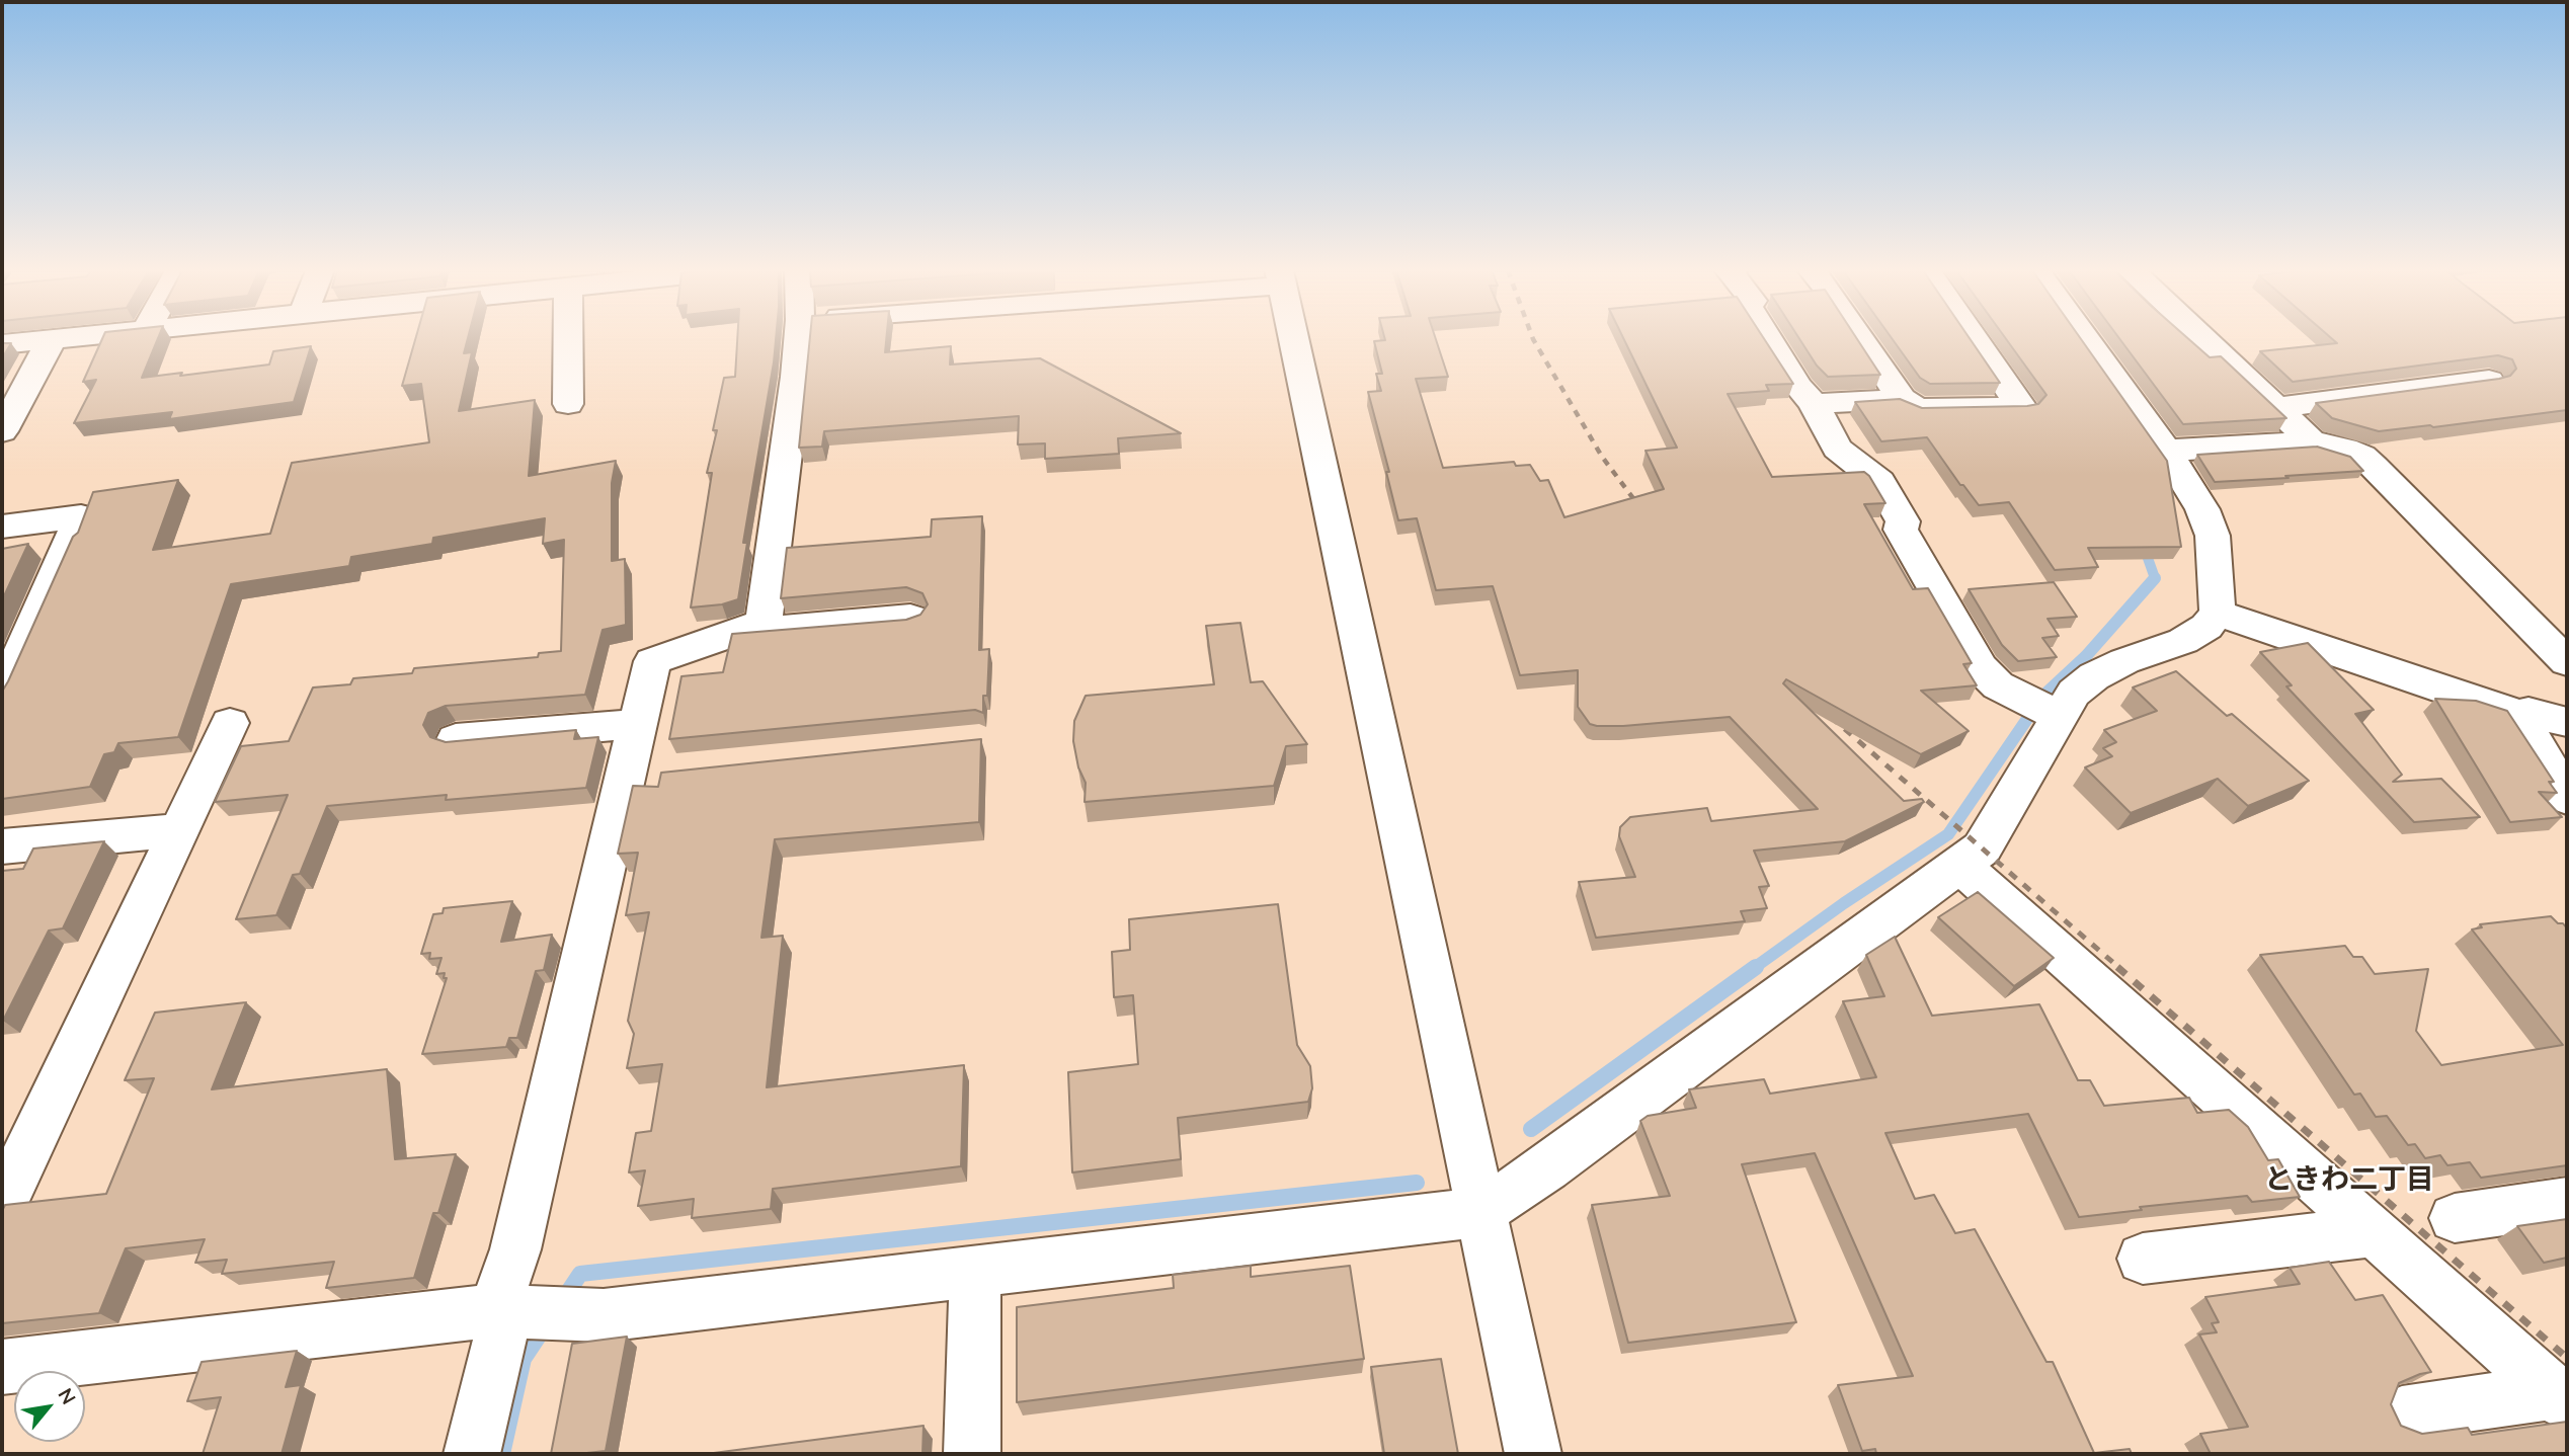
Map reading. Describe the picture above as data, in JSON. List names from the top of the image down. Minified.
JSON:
{"districts":["ときわ二丁目"],"north":"top right"}
